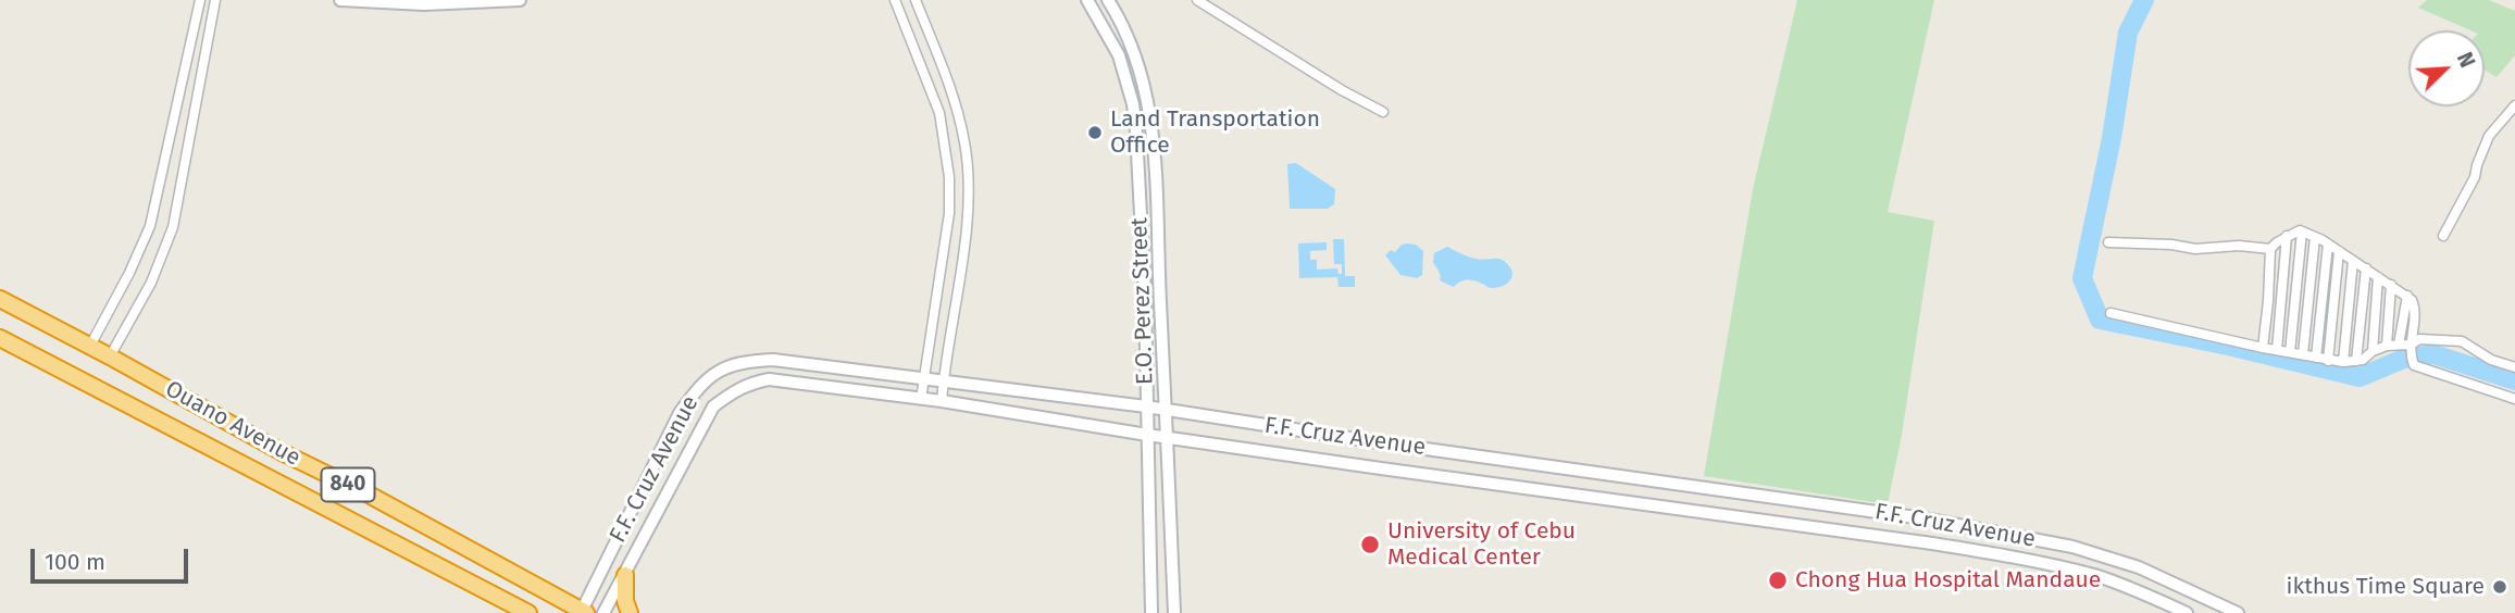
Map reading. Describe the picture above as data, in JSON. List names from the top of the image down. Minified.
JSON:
{"streets":{"highway":["Ouano Avenue","840"],"street":["E.O. Perez Street","F.F. Cruz Avenue"]},"crossings":[["E.O. Perez Street","F.F. Cruz Avenue"],["Ouano Avenue","F.F. Cruz Avenue"]],"places":["Land Transportation Office","University of Cebu Medical Center","Chong Hua Hospital Mandaue","ikthus Time Square"],"scale_bar":"100 m","north":"top right"}
